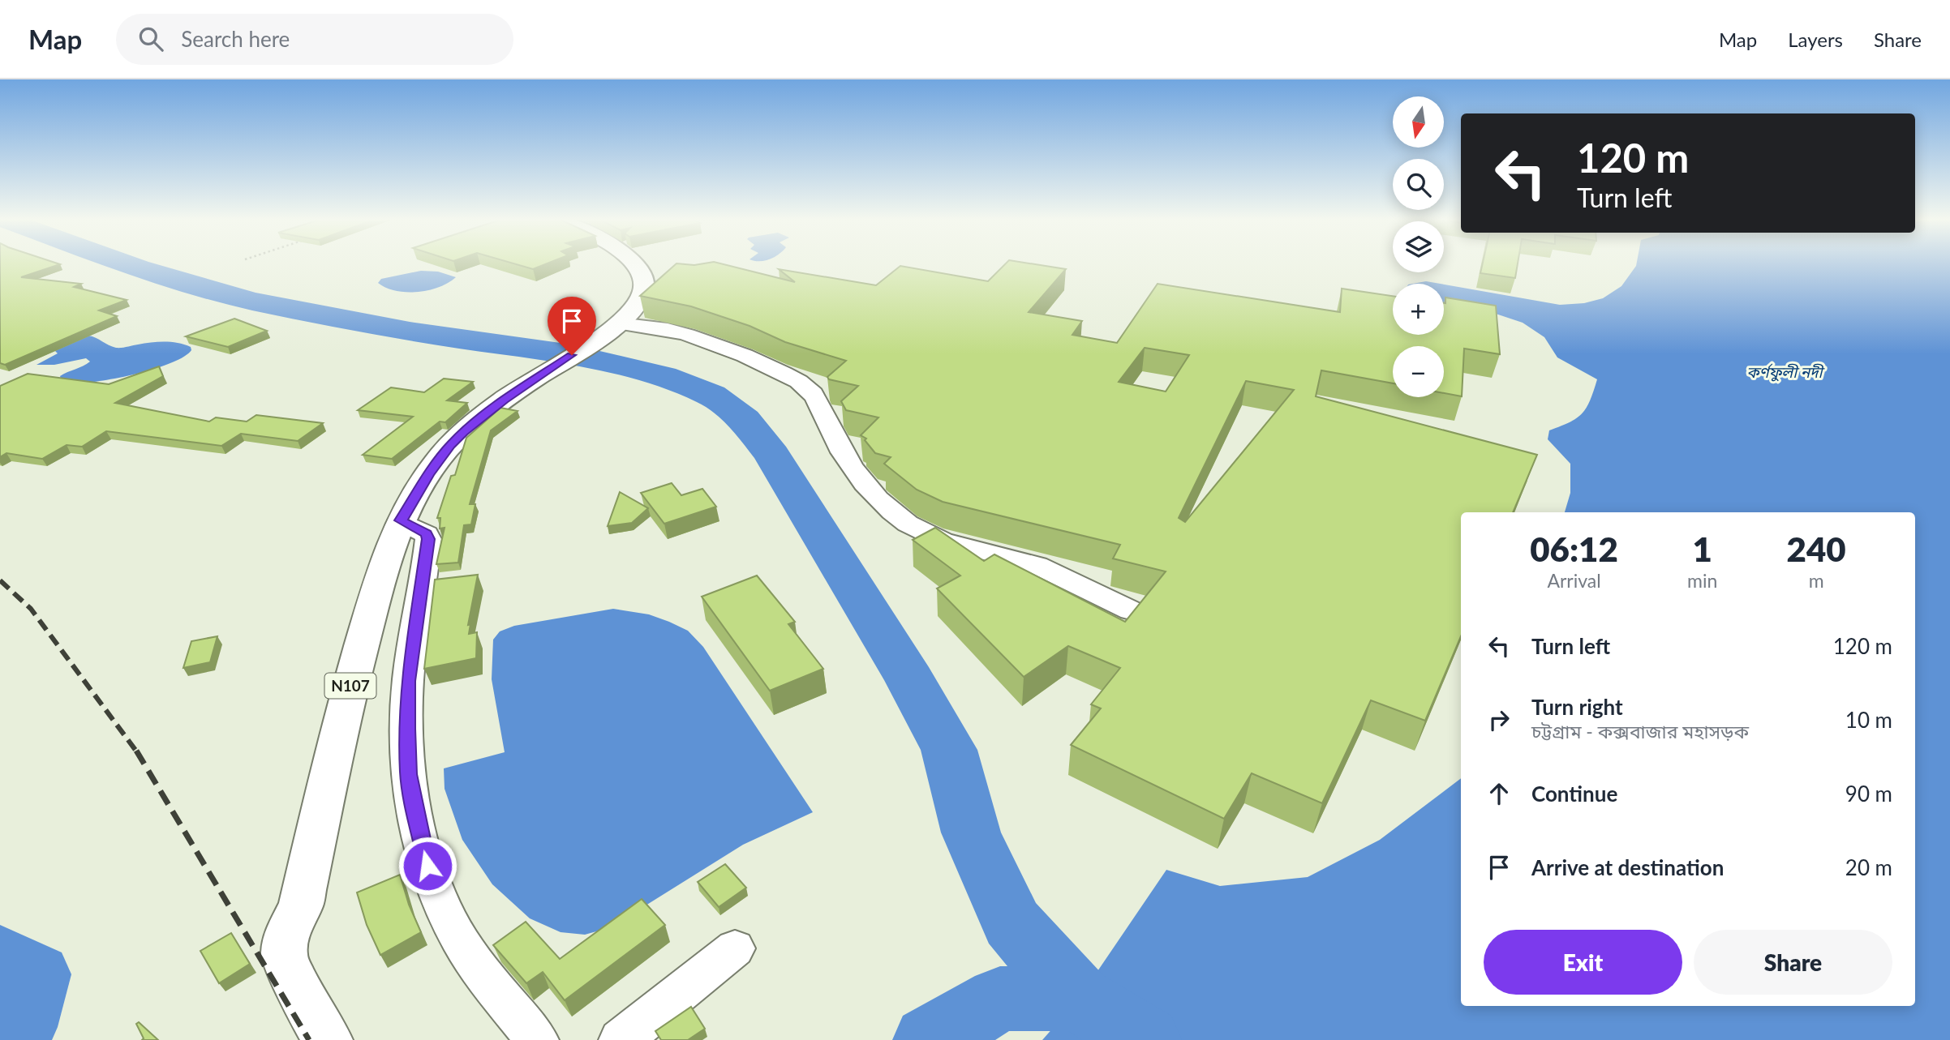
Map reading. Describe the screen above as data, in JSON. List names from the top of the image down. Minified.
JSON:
{"streets":{"highway":["N107"]},"water":["কর্ণফুলী নদী"],"north":"bottom","page":{"header":"Map","search":"Search here","nav":["Map","Layers","Share"],"map_buttons":["+","−"],"turn":["120 m","Turn left"],"eta":["06:12","Arrival","1","min","240","m"],"list":[{"name":"Turn left","value":"120 m"},{"name":"Turn right","note":"চট্টগ্রাম - কক্সবাজার মহাসড়ক","value":"10 m"},{"name":"Continue","value":"90 m"},{"name":"Arrive at destination","value":"20 m"}],"buttons":["Exit","Share"]}}
